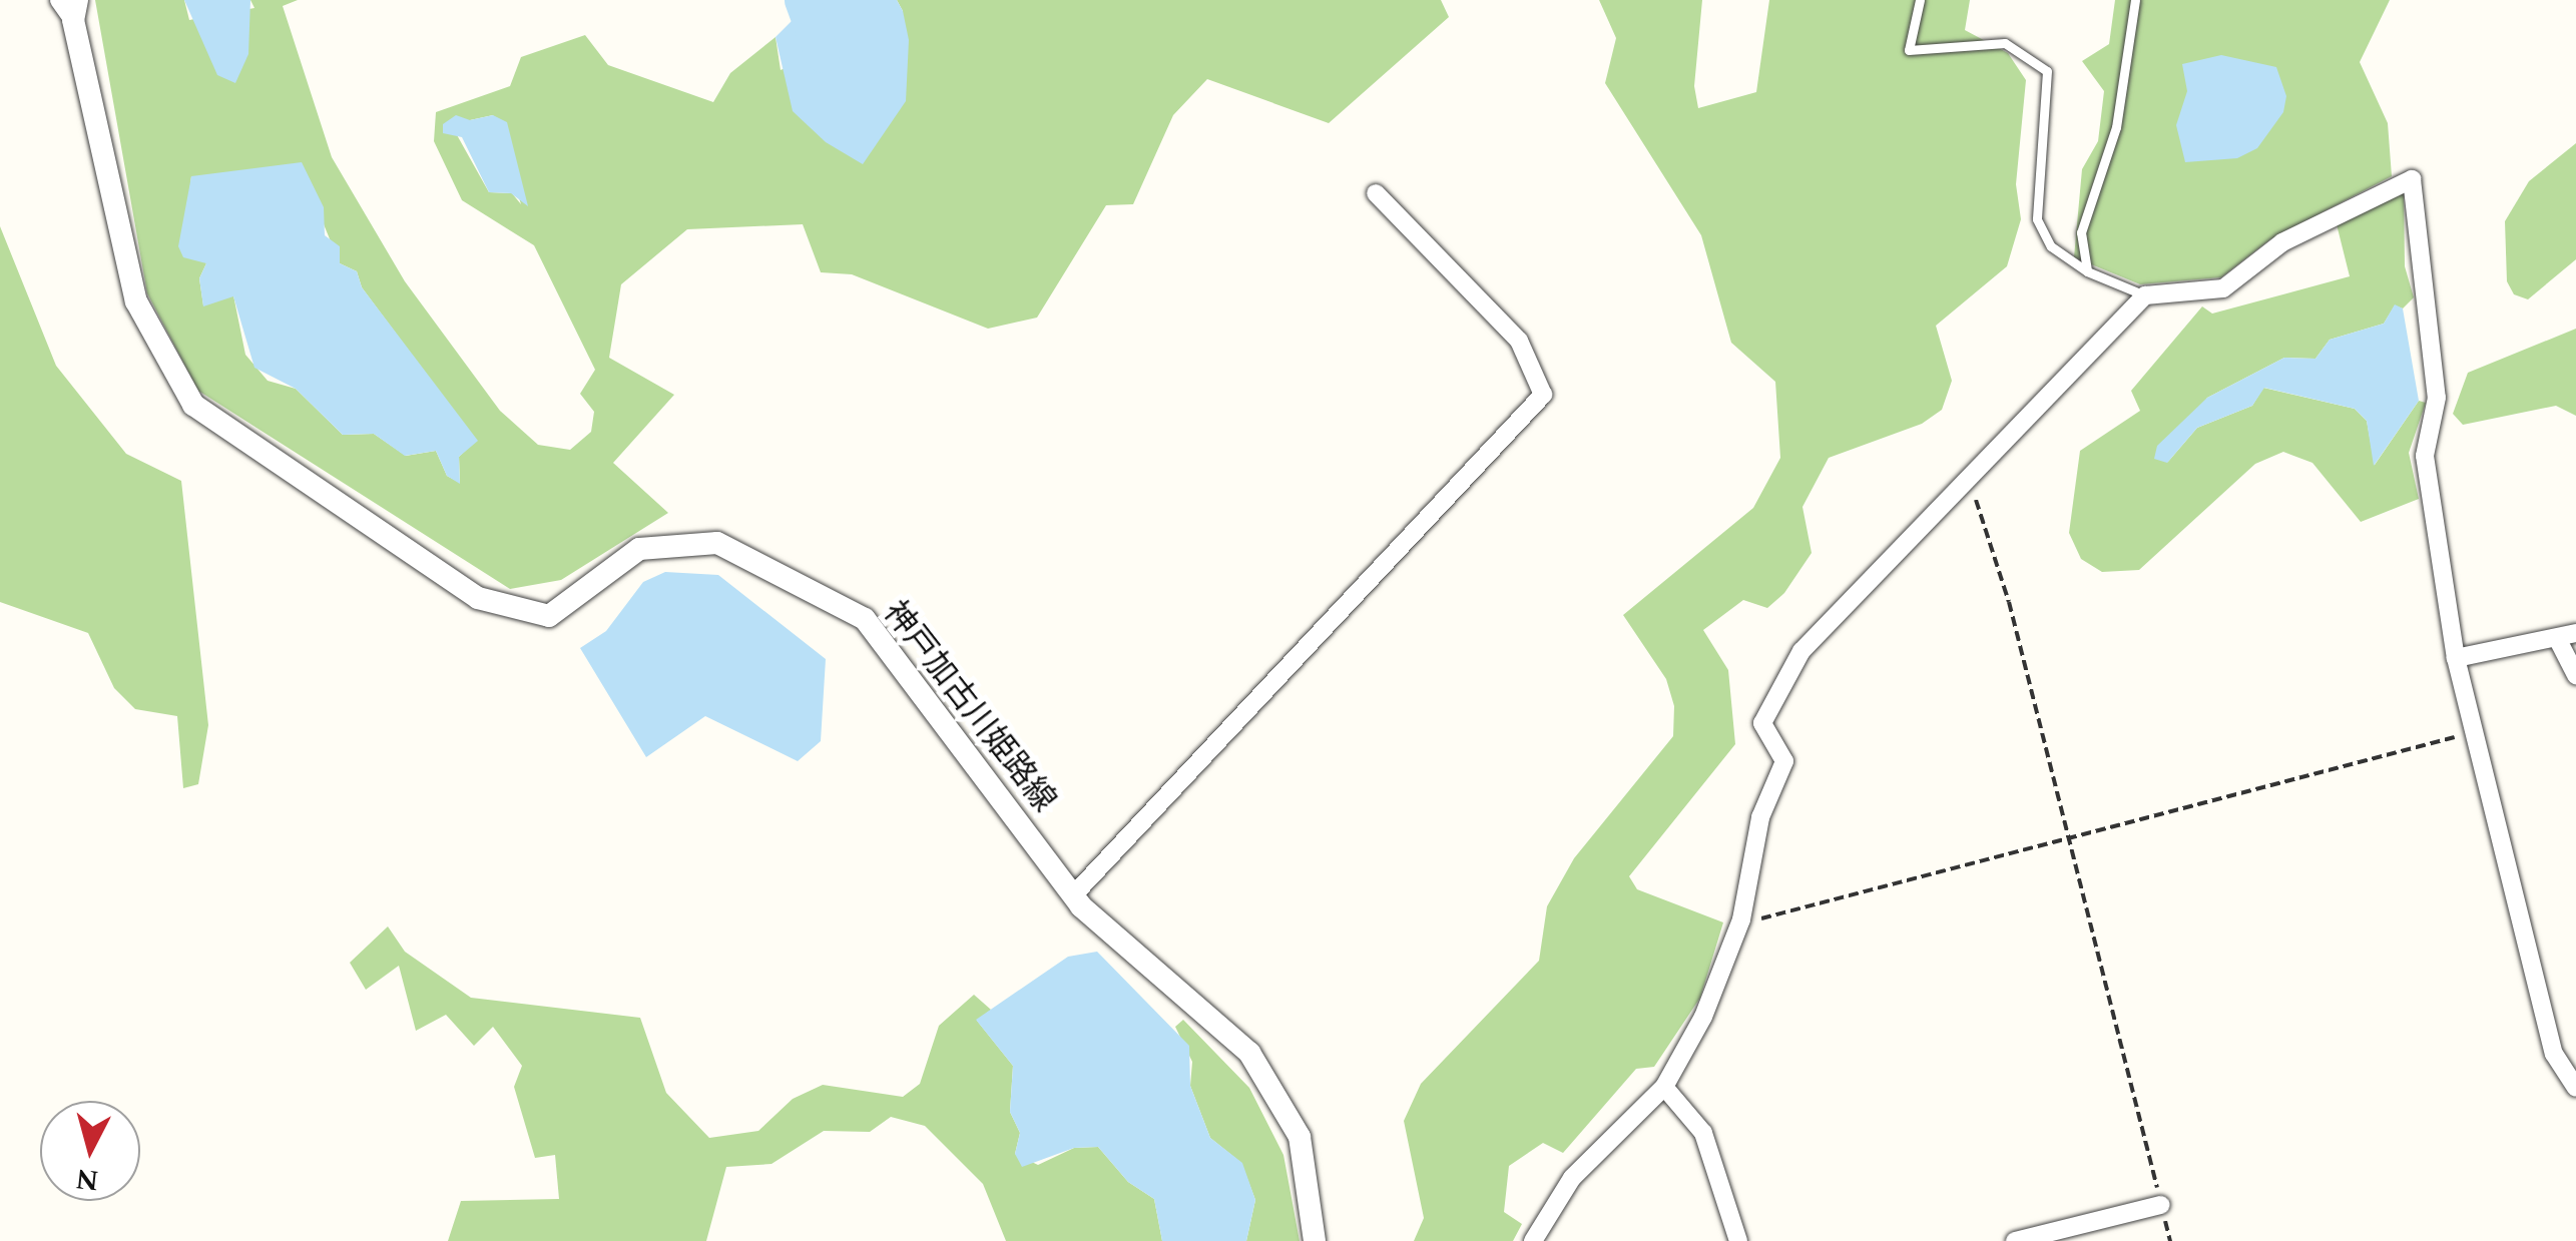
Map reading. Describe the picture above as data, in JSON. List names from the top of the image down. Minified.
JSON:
{"streets":{"street":["神戸加古川姫路線"]},"north":"bottom"}
